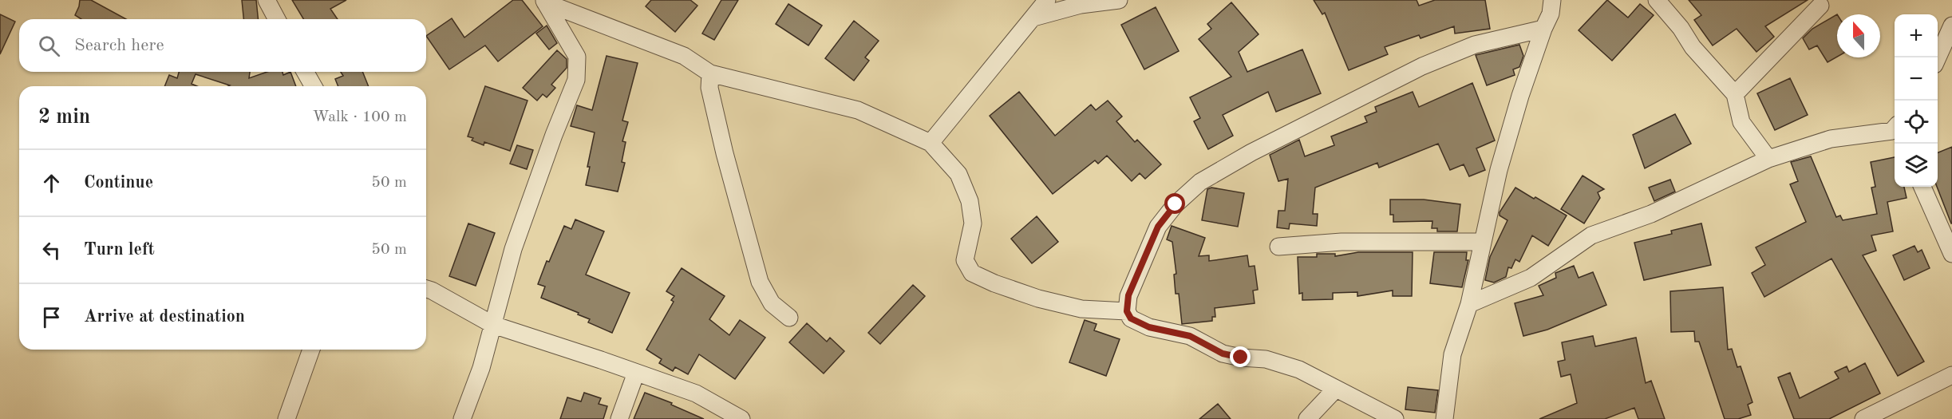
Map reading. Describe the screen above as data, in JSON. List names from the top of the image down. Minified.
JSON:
{"north":"top","page":{"map_buttons":["+","−"],"search":"Search here","heading":["2 min","Walk · 100 m"],"list":[["Continue","50 m"],["Turn left","50 m"],"Arrive at destination"]}}
